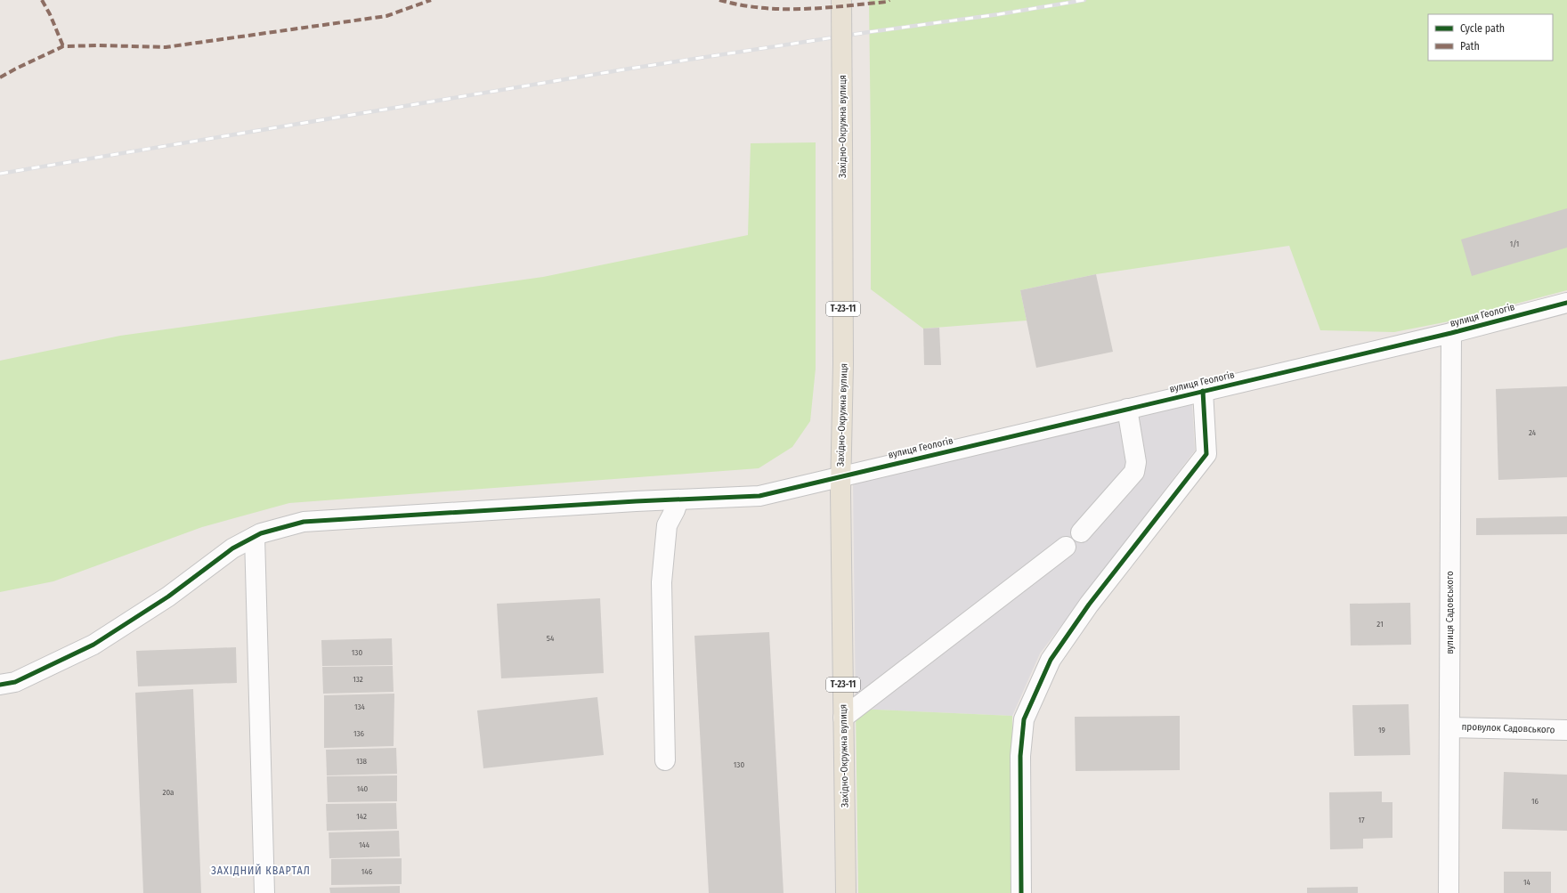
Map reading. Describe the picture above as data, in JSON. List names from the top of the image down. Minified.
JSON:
{"streets":{"main road":["Західно-Окружна вулиця","Т-23-11"],"street":["вулиця Геологів","вулиця Садовського","провулок Садовського"]},"crossings":[["Західно-Окружна вулиця","вулиця Геологів"],["вулиця Геологів","вулиця Садовського"],["вулиця Садовського","провулок Садовського"]],"districts":["ЗАХІДНИЙ КВАРТАЛ"],"house_numbers":["1/1","24","21","54","130","132","134","19","136","138","130","140","20а","16","142","17","144","146","14"],"legend":["Cycle path","Path"]}
